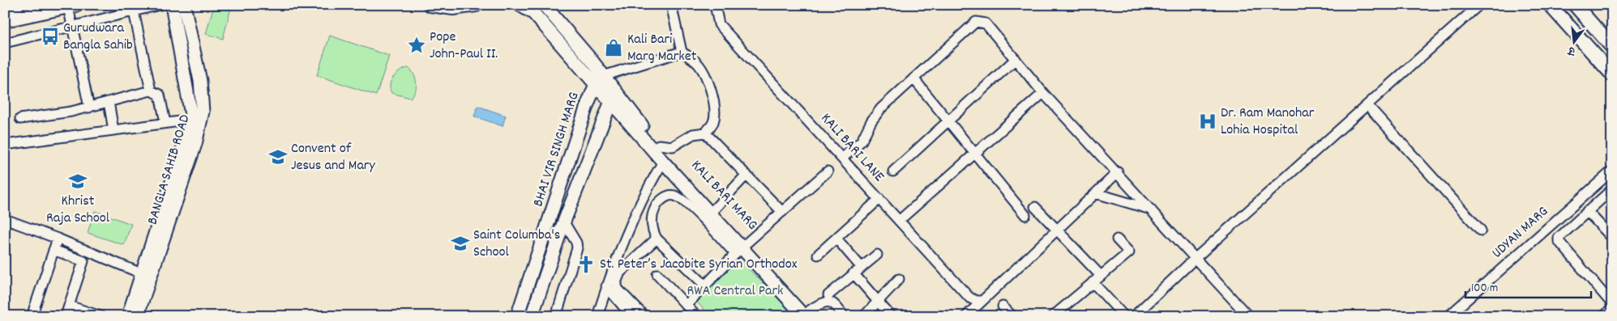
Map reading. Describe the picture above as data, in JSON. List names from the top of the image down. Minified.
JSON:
{"streets":{"street":["KALI BARI LANE","BHAI VIR SINGH MARG","BANGLA SAHIB ROAD","KALI BARI MARG","UDYAN MARG"]},"crossings":[["BHAI VIR SINGH MARG","KALI BARI MARG"]],"parks":["RWA Central Park"],"places":{"bus stop":["Gurudwara Bangla Sahib"],"place":["Pope John-Paul II."],"shop":["Kali Bari Marg Market"],"hospital":["Dr. Ram Manohar Lohia Hospital"],"school or university":["Convent of Jesus and Mary","Khrist Raja School","Saint Columba's School"],"church":["St. Peter’s Jacobite Syrian Orthodox"]},"scale_bar":"100 m","north":"bottom"}
